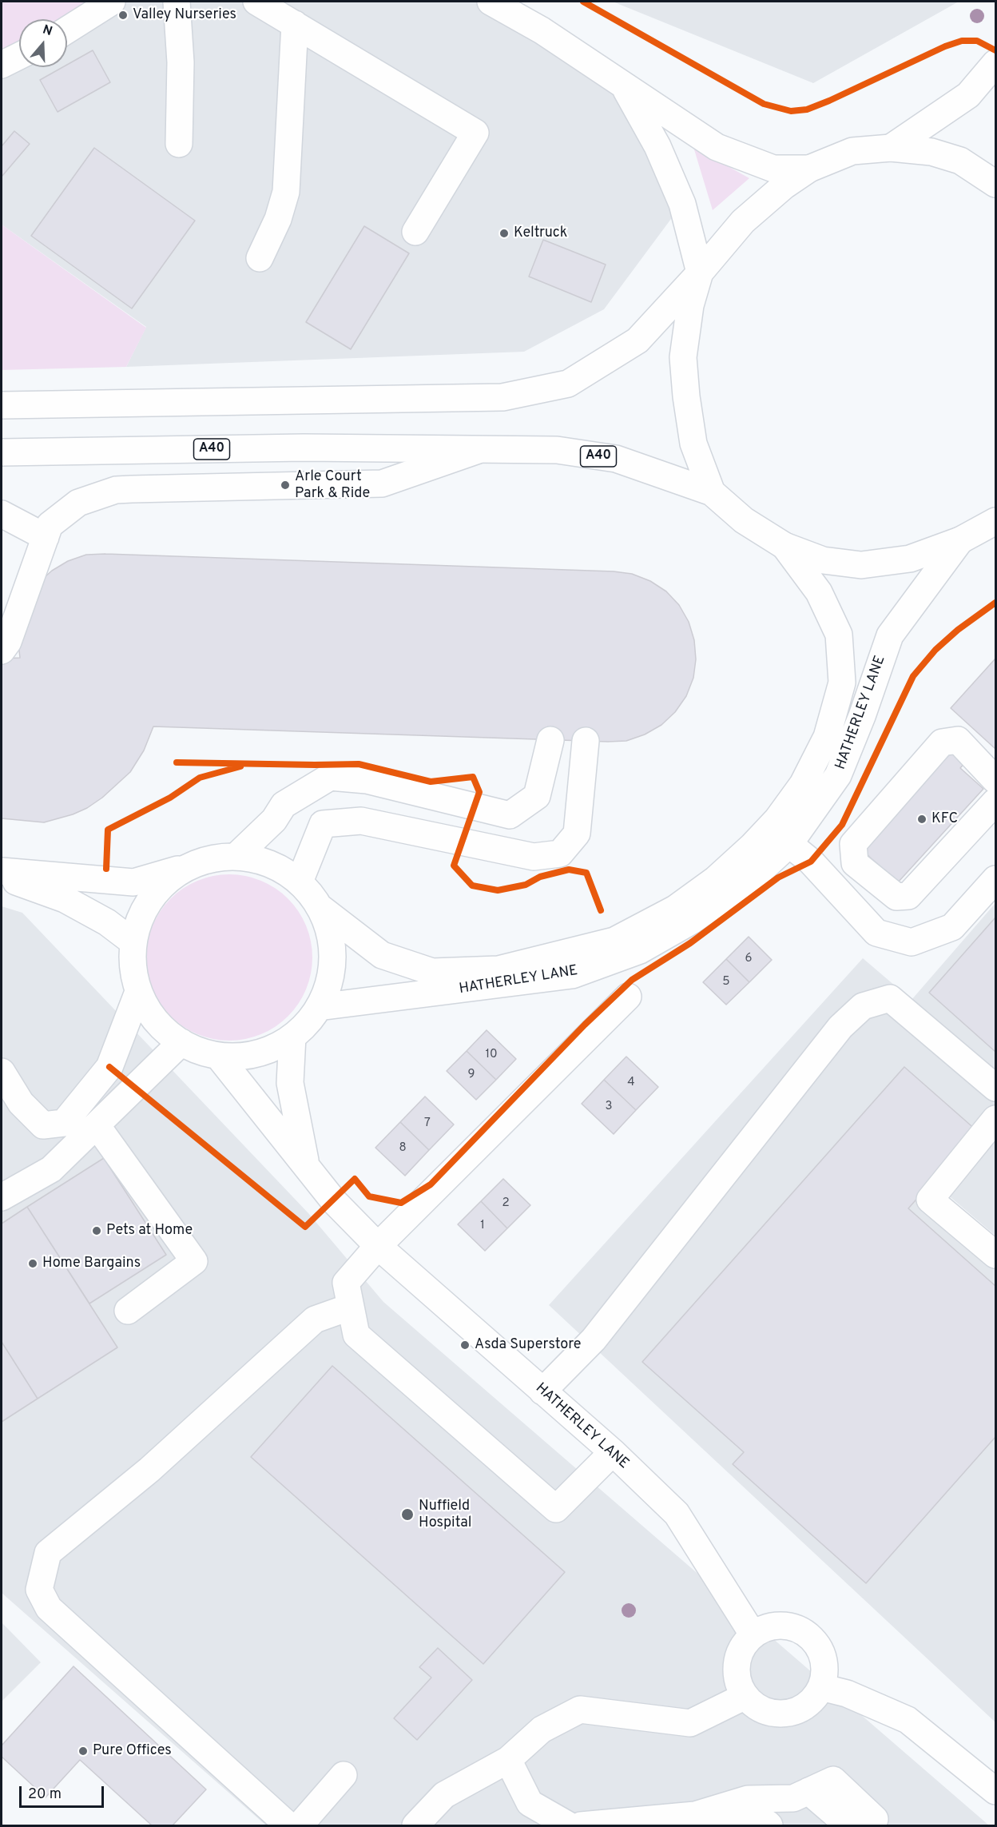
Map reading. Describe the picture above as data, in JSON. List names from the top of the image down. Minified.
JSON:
{"streets":{"main road":["A40","HATHERLEY LANE"]},"places":["Valley Nurseries","Keltruck","Arle Court Park & Ride","KFC","Pets at Home","Home Bargains","Asda Superstore","Nuffield Hospital","Pure Offices"],"house_numbers":["6","5","10","9","4","3","7","8","2","1"],"scale_bar":"20 m","north":"top"}
